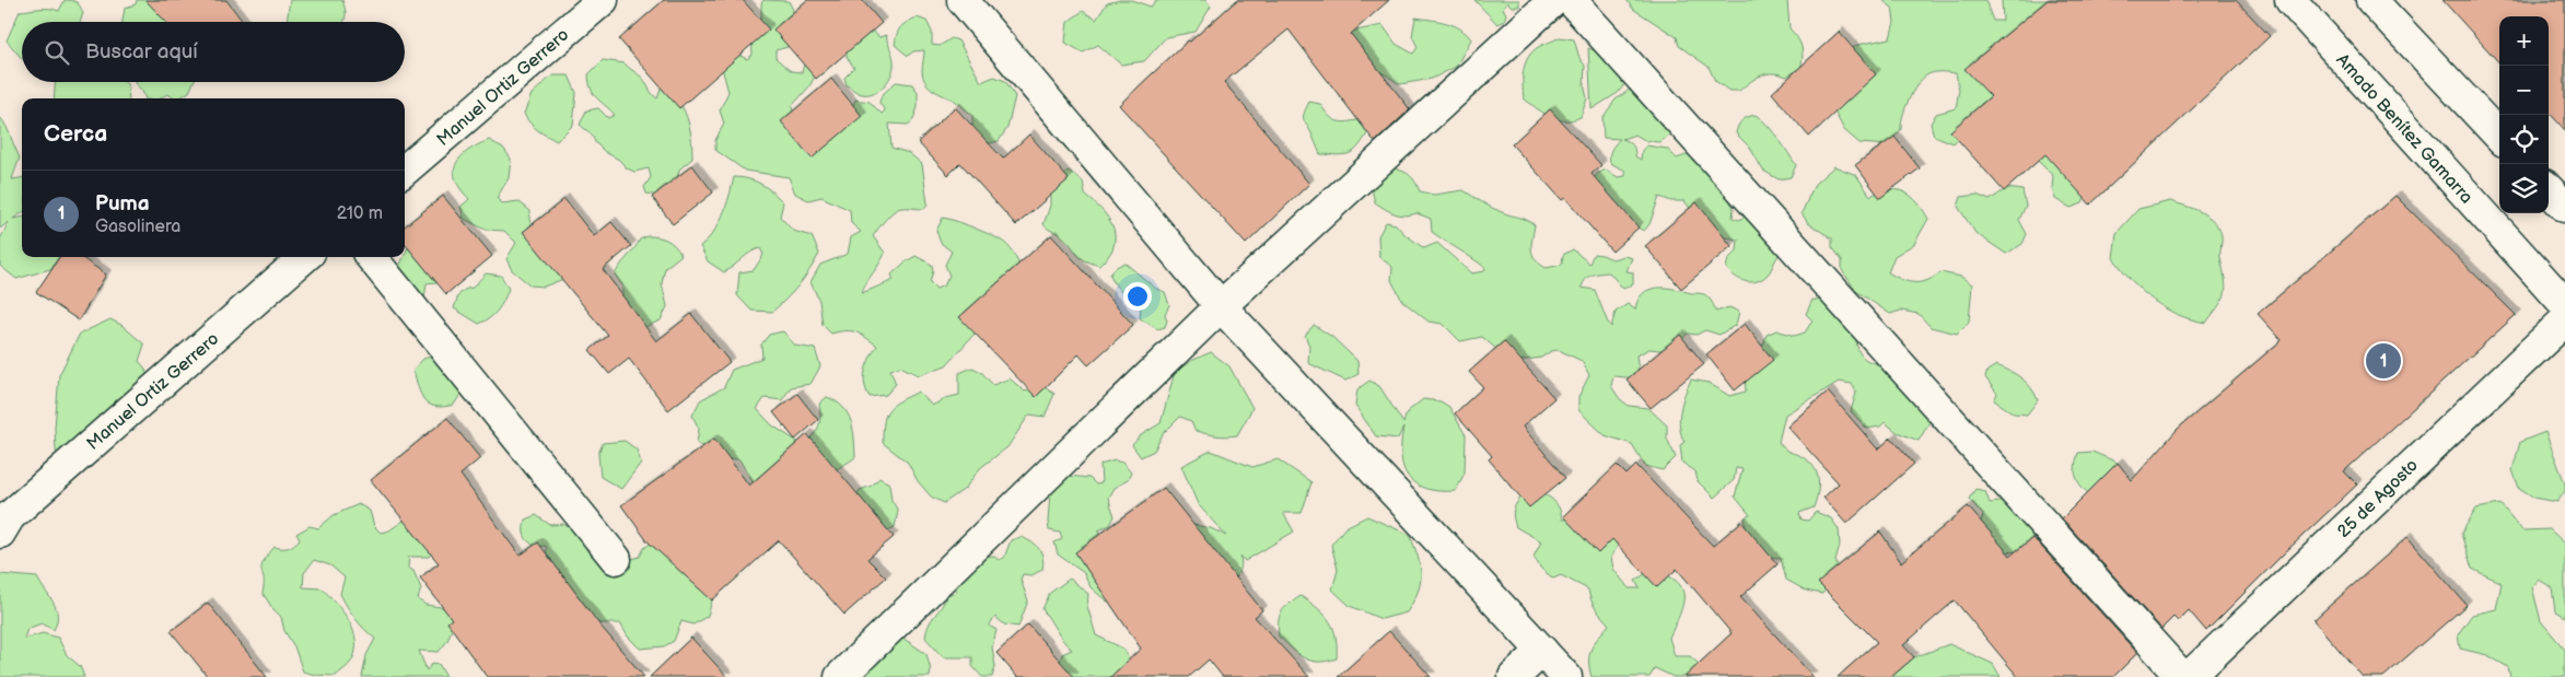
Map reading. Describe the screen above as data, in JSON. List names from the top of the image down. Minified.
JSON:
{"streets":{"street":["Manuel Ortiz Gerrero","Amado Benítez Gamarra","25 de Agosto"]},"page":{"map_buttons":["+","−"],"search":"Buscar aquí","heading":"Cerca","list":[{"mark":"1","name":"Puma","note":"Gasolinera","value":"210 m"}],"pins":"1"}}
